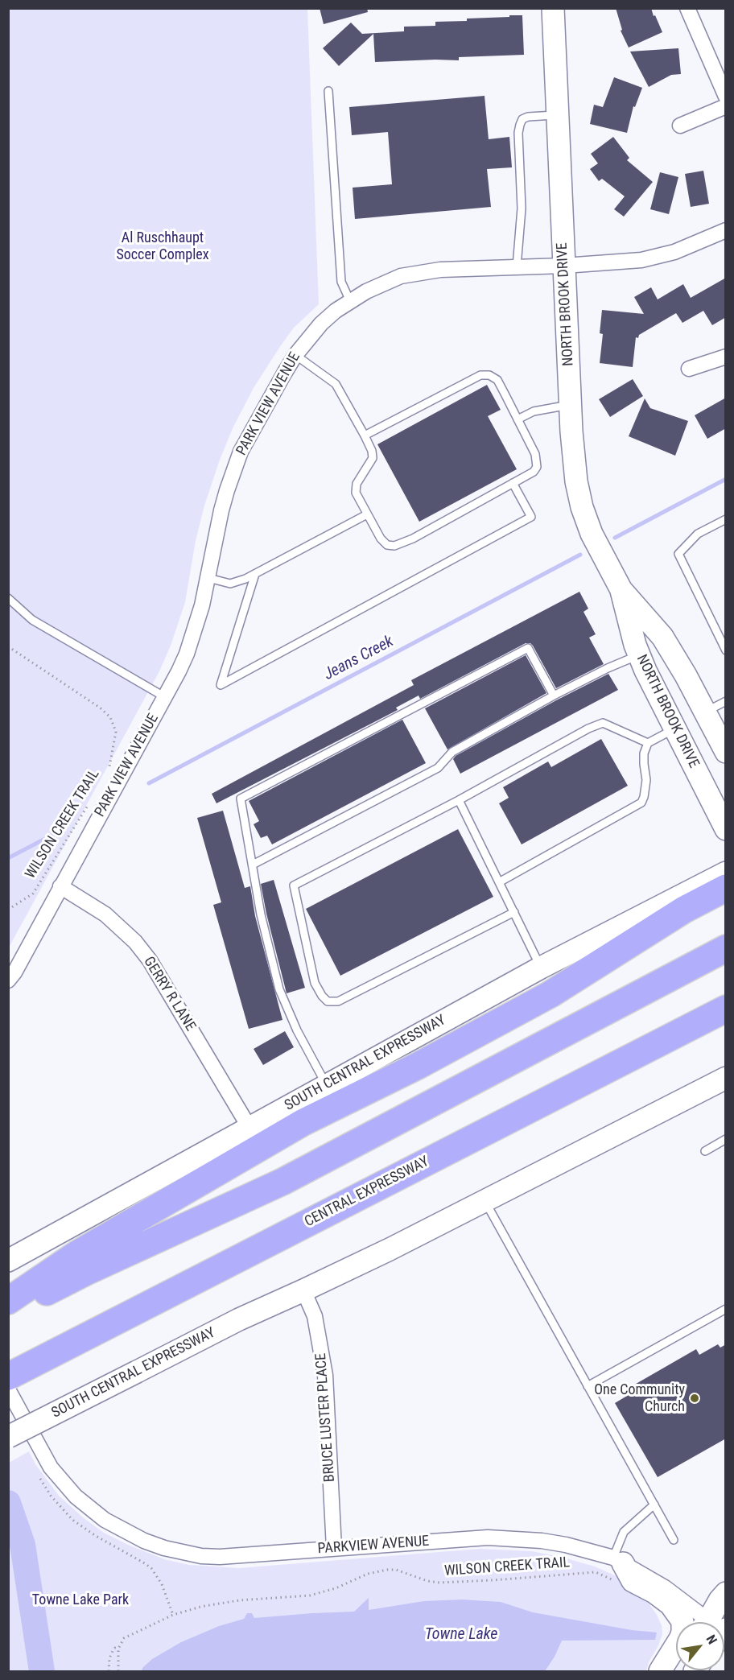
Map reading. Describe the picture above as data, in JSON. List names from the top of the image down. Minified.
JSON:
{"streets":{"highway":["CENTRAL EXPRESSWAY"],"main road":["NORTH BROOK DRIVE","SOUTH CENTRAL EXPRESSWAY"],"street":["PARK VIEW AVENUE","GERRY R LANE","BRUCE LUSTER PLACE","PARKVIEW AVENUE"],"path":["WILSON CREEK TRAIL"]},"crossings":[["NORTH BROOK DRIVE","PARK VIEW AVENUE"],["PARK VIEW AVENUE","GERRY R LANE"],["WILSON CREEK TRAIL","PARKVIEW AVENUE"],["GERRY R LANE","SOUTH CENTRAL EXPRESSWAY"],["SOUTH CENTRAL EXPRESSWAY","BRUCE LUSTER PLACE"],["BRUCE LUSTER PLACE","PARKVIEW AVENUE"]],"water":["Jeans Creek","Towne Lake"],"parks":["Al Ruschhaupt Soccer Complex","Towne Lake Park"],"places":["One Community Church"],"north":"top right"}
